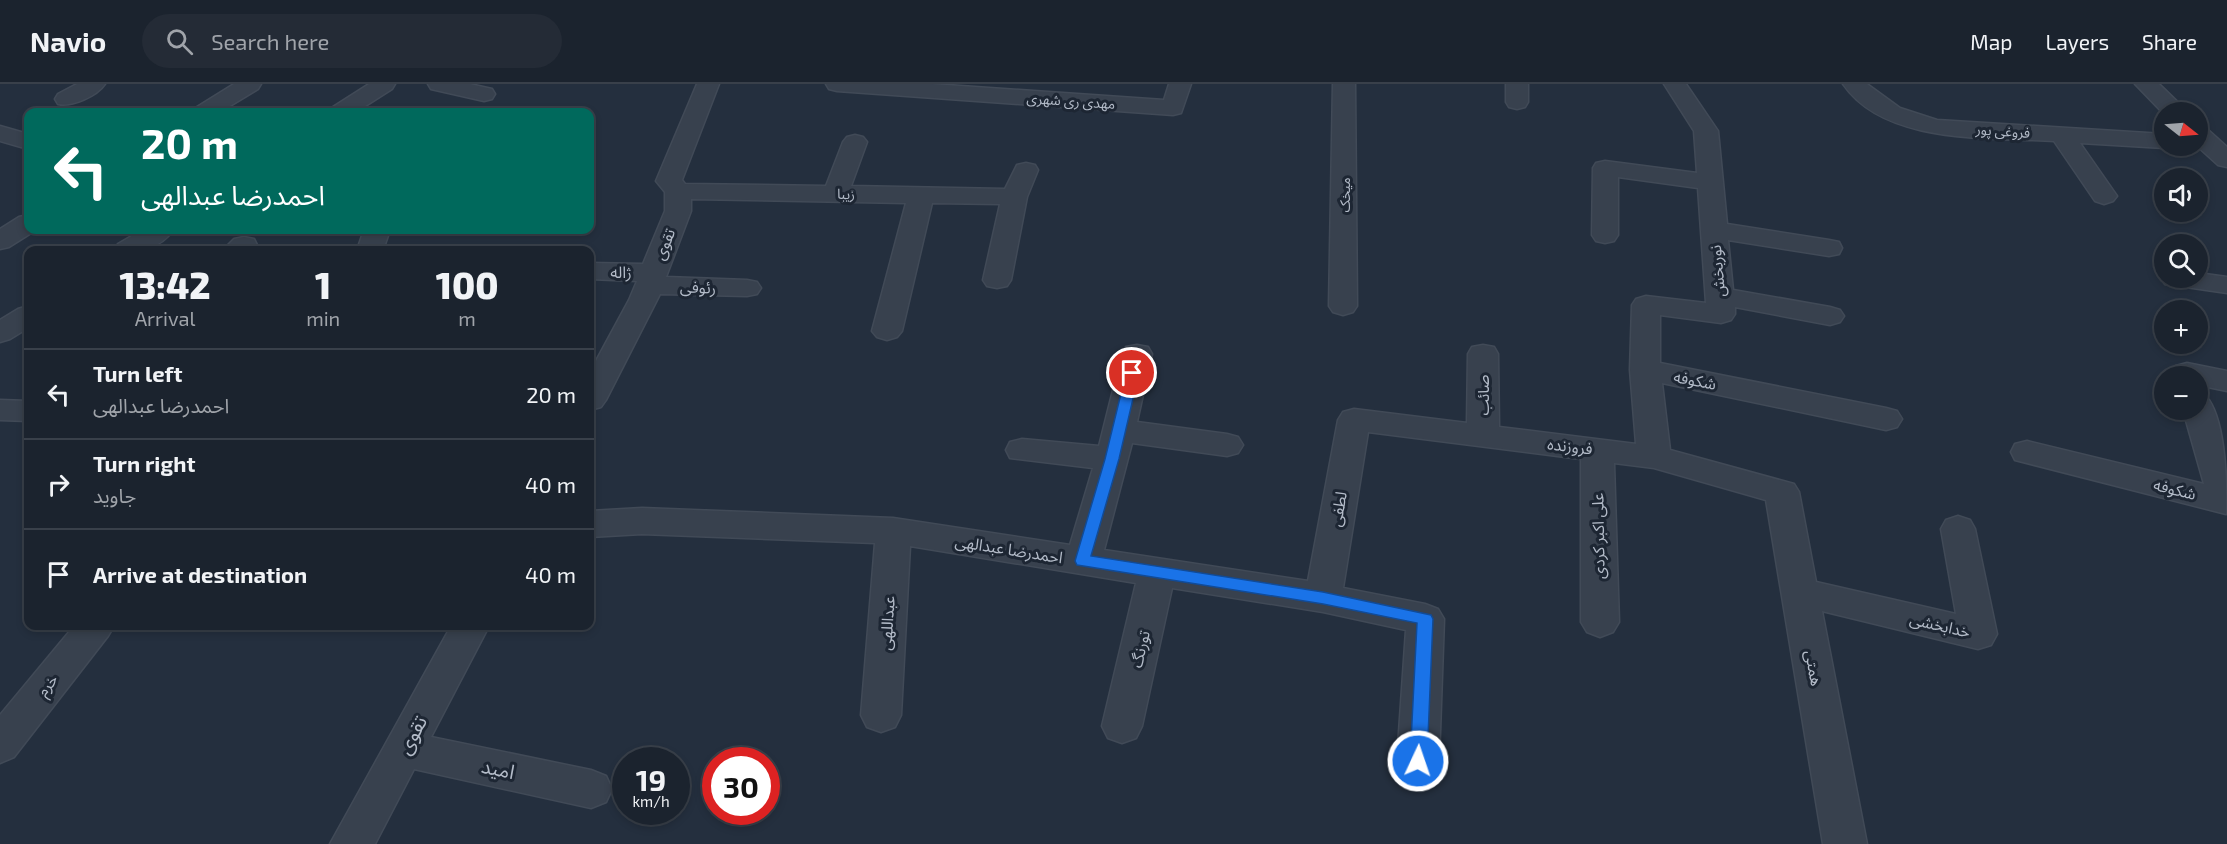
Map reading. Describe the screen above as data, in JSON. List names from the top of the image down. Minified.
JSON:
{"streets":{"street":["مهدی ری شهری","فروغی پور","زیبا","میخک","تقوی","نوربخش","ژاله","رئوفی","شکوفه","صائب","فروزنده","لطفی","علی اکبر کردی","احمدرضا عبدالهی","عبداللهی","خدابخشی","تورنگ","همتی","خرم","امید"]},"crossings":[["زیبا","تقوی"],["تقوی","ژاله"],["تقوی","رئوفی"],["تقوی","امید"],["نوربخش","شکوفه"],["نوربخش","فروزنده"],["ژاله","رئوفی"],["صائب","فروزنده"],["فروزنده","لطفی"],["فروزنده","علی اکبر کردی"],["فروزنده","همتی"],["لطفی","احمدرضا عبدالهی"],["احمدرضا عبدالهی","عبداللهی"],["احمدرضا عبدالهی","تورنگ"],["خدابخشی","همتی"]],"north":"right","page":{"header":"Navio","search":"Search here","nav":["Map","Layers","Share"],"map_buttons":["+","−"],"turn":["20 m","احمدرضا عبدالهی"],"eta":["13:42","Arrival","1","min","100","m"],"list":[{"name":"Turn left","note":"احمدرضا عبدالهی","value":"20 m"},{"name":"Turn right","note":"جاوید","value":"40 m"},{"name":"Arrive at destination","value":"40 m"}],"speed":"19 km/h","limit":"30"}}
